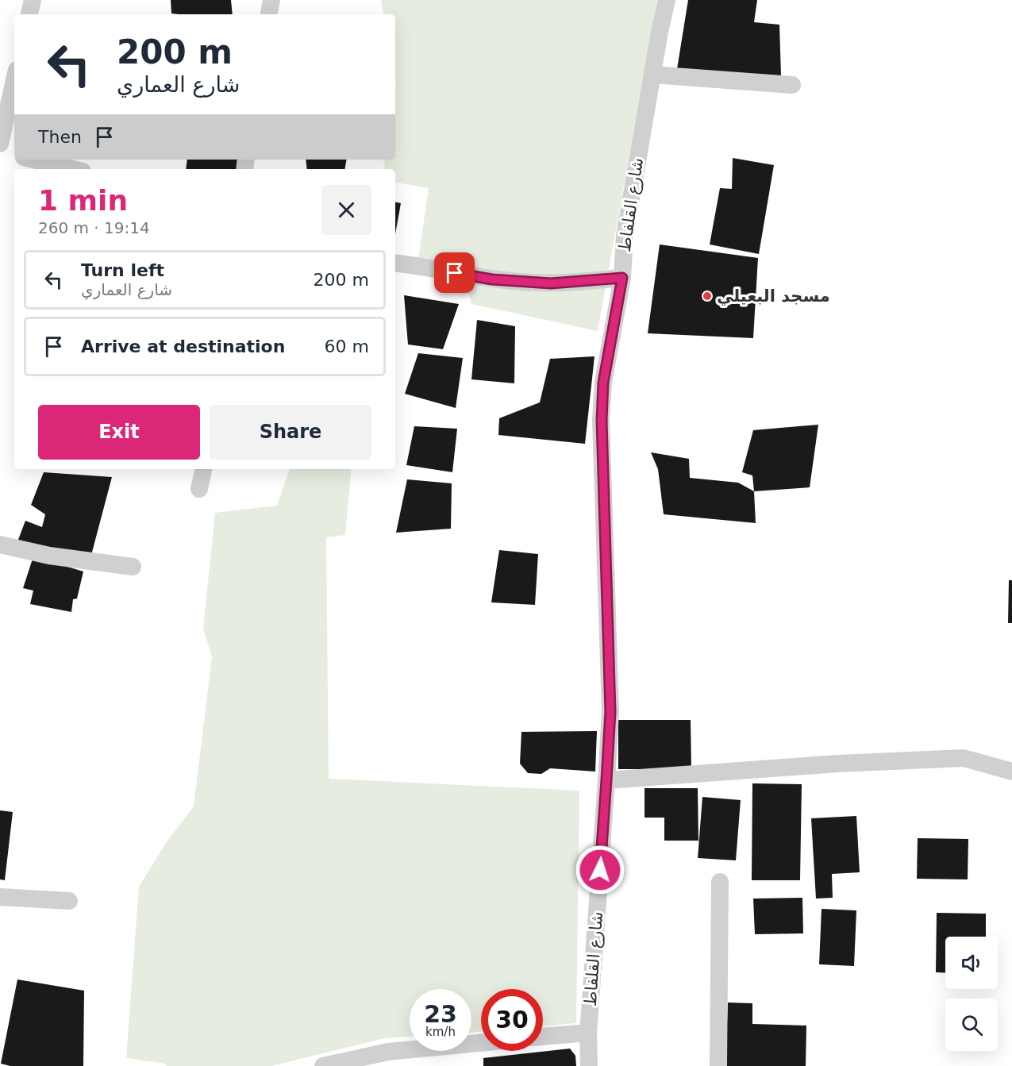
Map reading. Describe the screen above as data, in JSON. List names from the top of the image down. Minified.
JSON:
{"streets":{"street":["شارع القلفاط"]},"places":["مسجد البعيلي"],"page":{"turn":["200 m","شارع العماري"],"then":"Then","heading":["1 min","260 m · 19:14"],"list":[{"name":"Turn left","note":"شارع العماري","value":"200 m"},{"name":"Arrive at destination","value":"60 m"}],"buttons":["Exit","Share"],"speed":"23 km/h","limit":"30"}}
